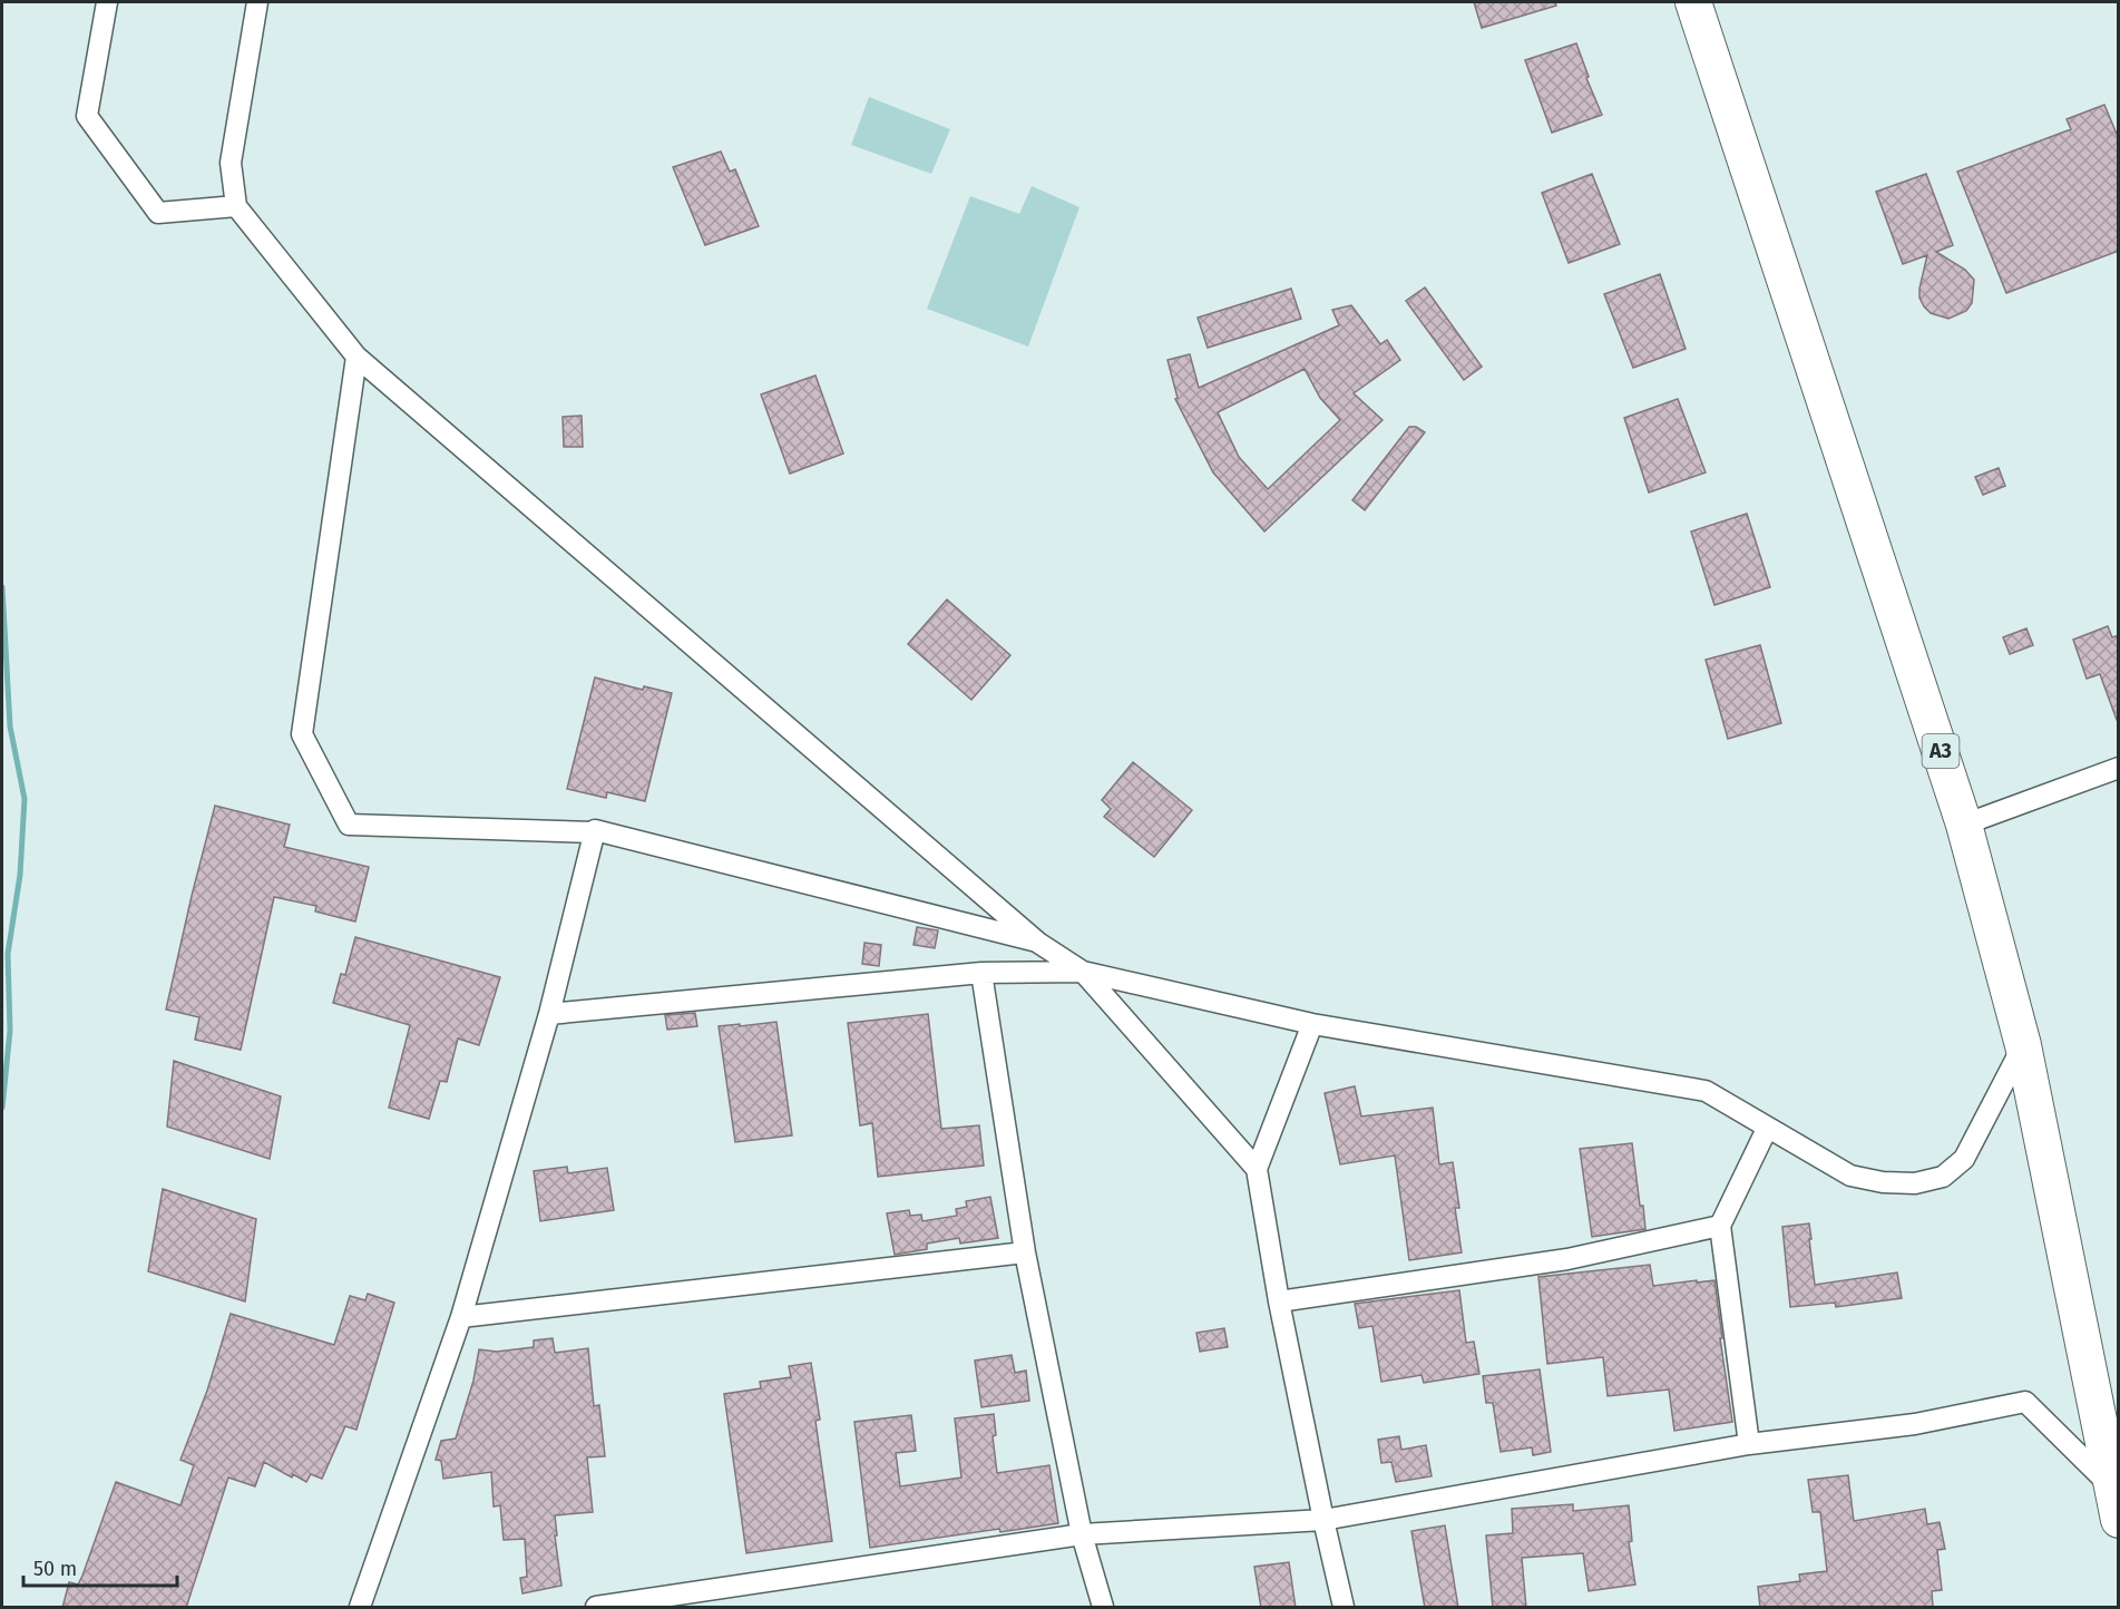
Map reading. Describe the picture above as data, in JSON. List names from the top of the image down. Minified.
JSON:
{"streets":{"highway":["A3"]},"scale_bar":"50 m"}
